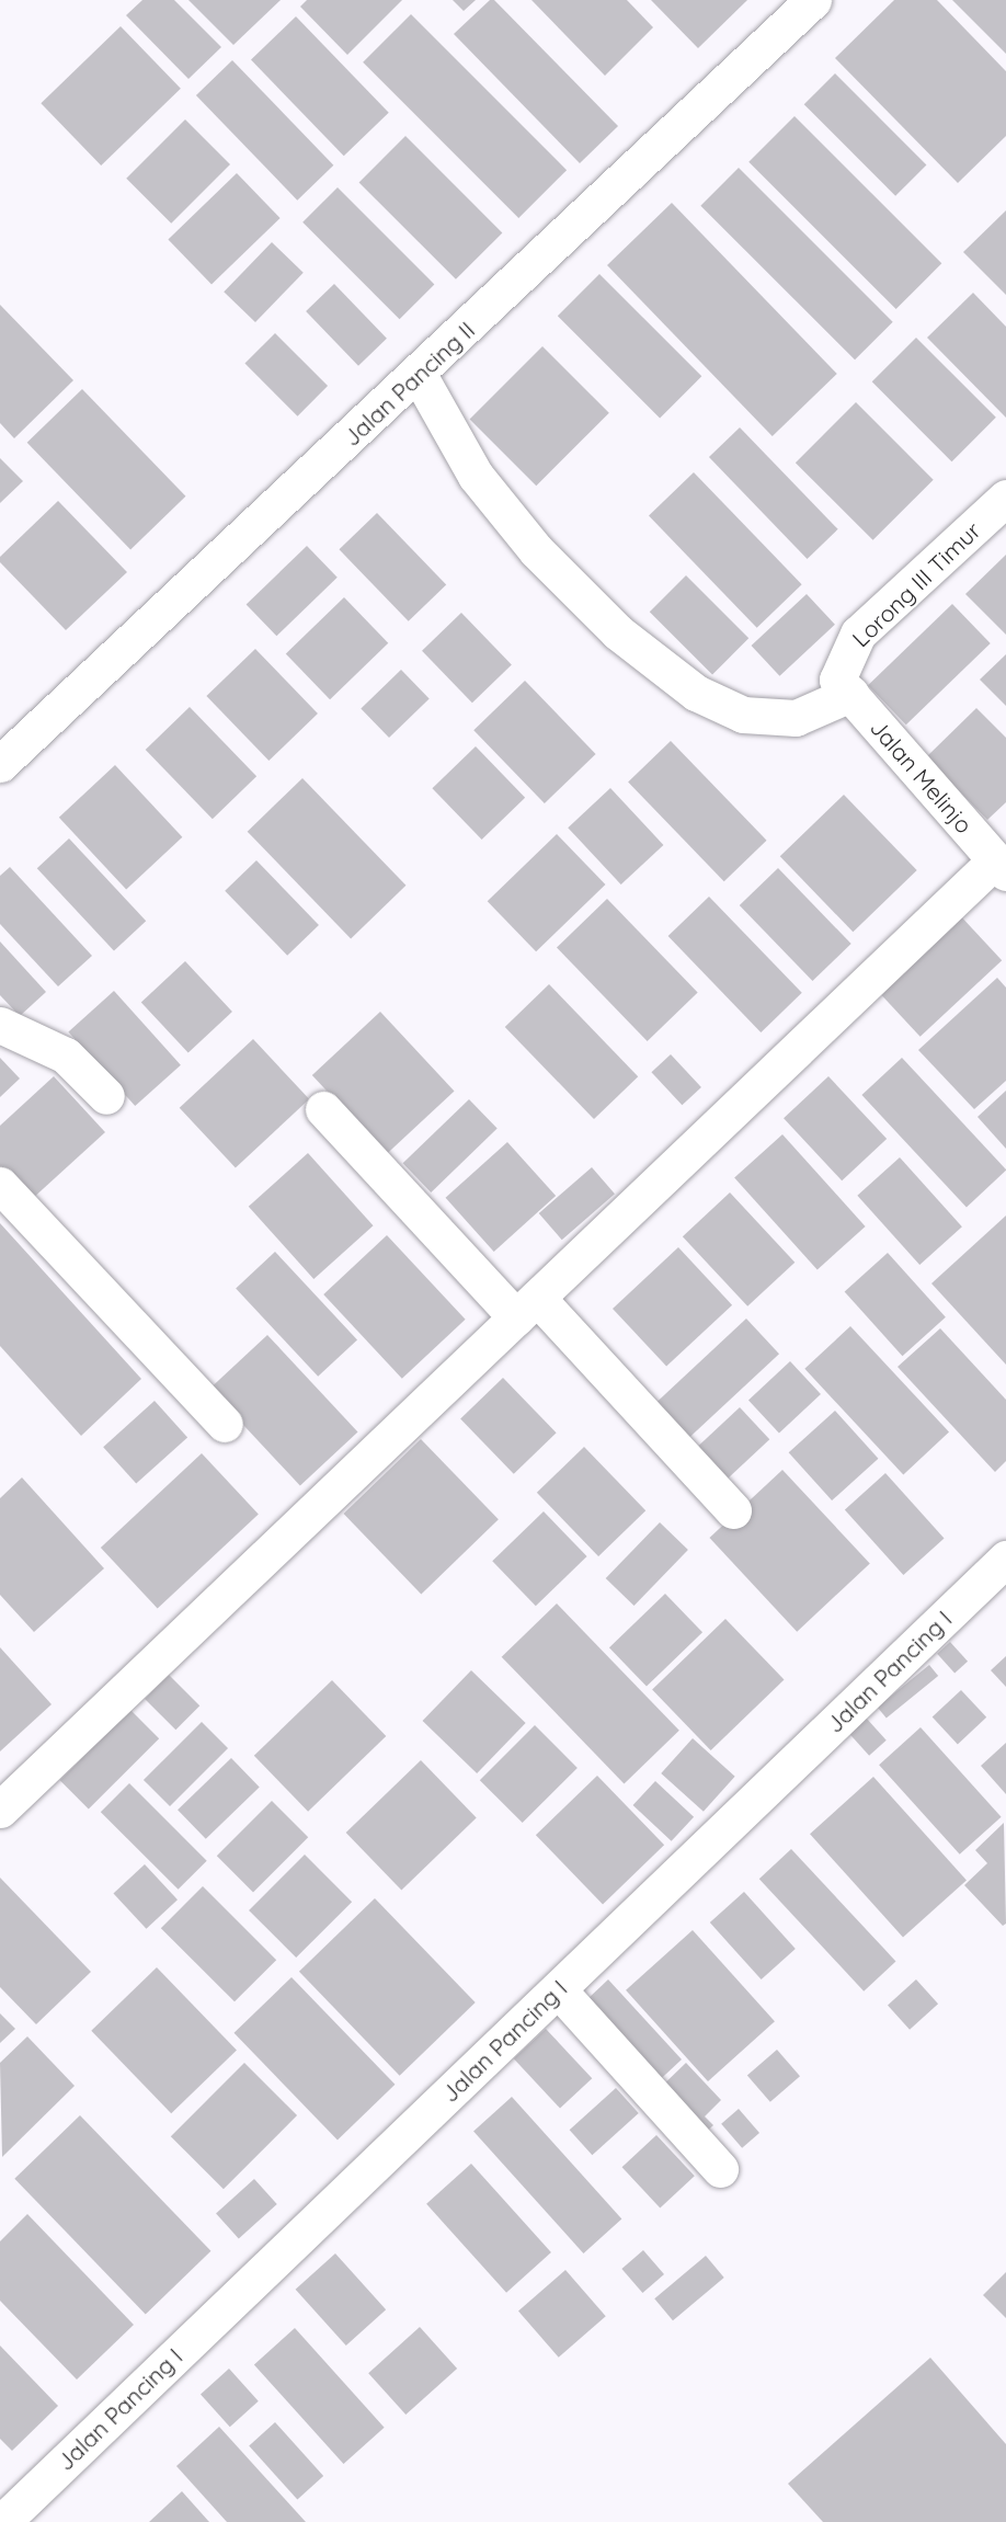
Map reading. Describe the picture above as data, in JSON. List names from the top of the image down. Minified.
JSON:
{"streets":{"street":["Jalan Pancing II","Lorong III Timur","Jalan Melinjo","Jalan Pancing I"]},"crossings":[["Lorong III Timur","Jalan Melinjo"]]}
